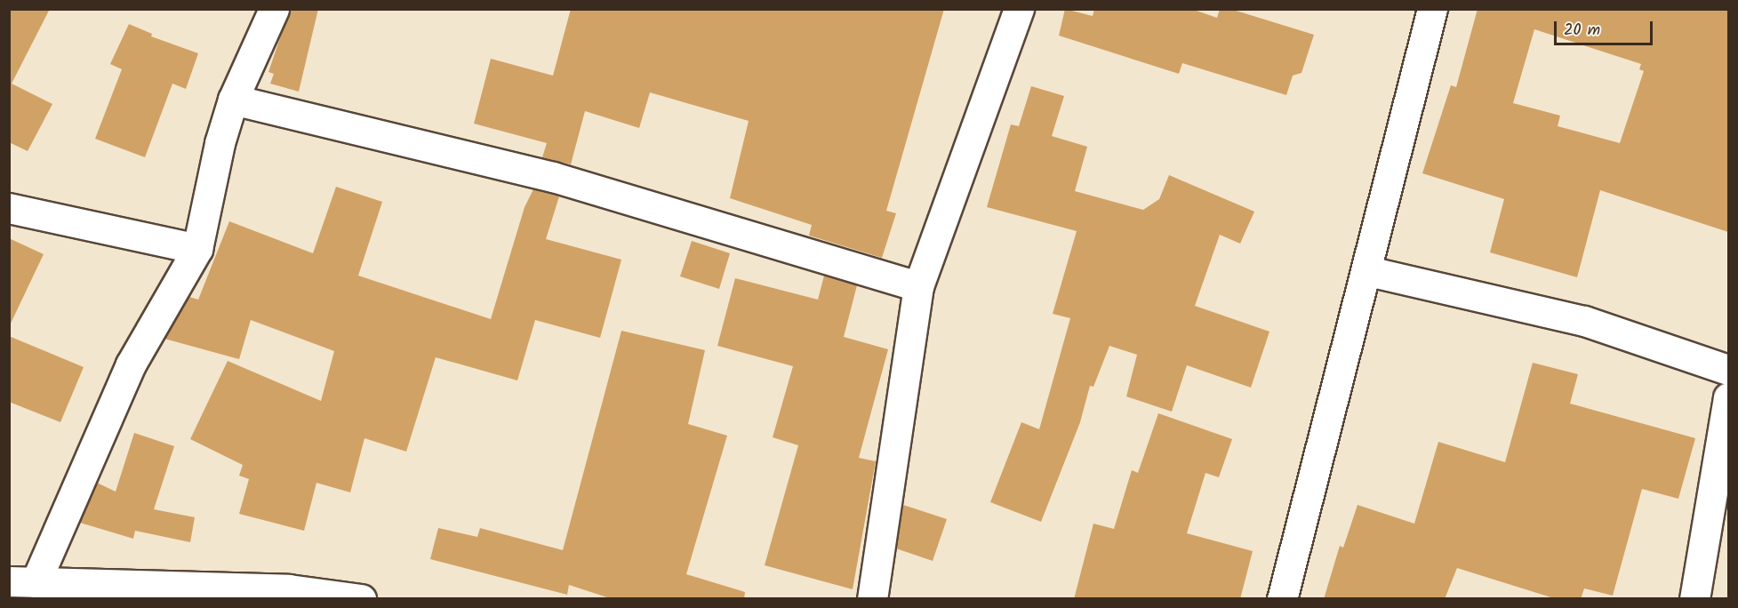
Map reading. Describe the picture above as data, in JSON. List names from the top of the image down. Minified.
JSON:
{"scale_bar":"20 m"}
